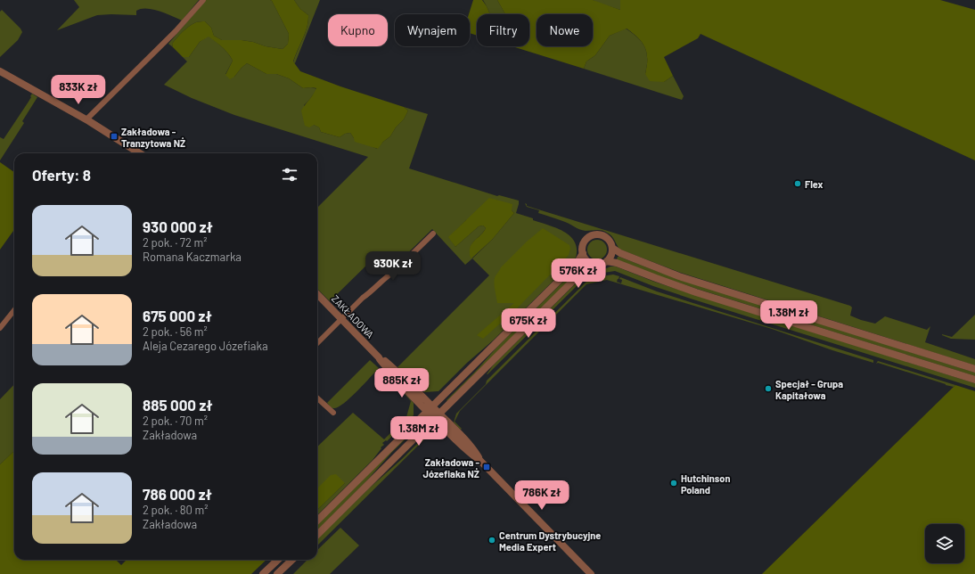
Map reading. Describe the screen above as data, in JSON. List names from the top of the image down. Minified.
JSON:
{"streets":{"street":["ZAKŁADOWA"]},"places":{"transit":["Zakładowa - Tranzytowa NŻ","Zakładowa - Józefiaka NŻ"],"other":["Flex","Specjał - Grupa Kapitałowa","Hutchinson Poland","Centrum Dystrybucyjne Media Expert"]},"page":{"chip":["Kupno","Wynajem","Filtry","Nowe"],"price":["833K zł","930K zł","576K zł","1.38M zł","675K zł","885K zł","1.38M zł","786K zł"],"heading":"Oferty: 8","list":[{"name":"930 000 zł","note":"2 pok. · 72 m² · Romana Kaczmarka"},{"name":"675 000 zł","note":"2 pok. · 56 m² · Aleja Cezarego Józefiaka"},{"name":"885 000 zł","note":"2 pok. · 70 m² · Zakładowa"},{"name":"786 000 zł","note":"2 pok. · 80 m² · Zakładowa"}]}}
